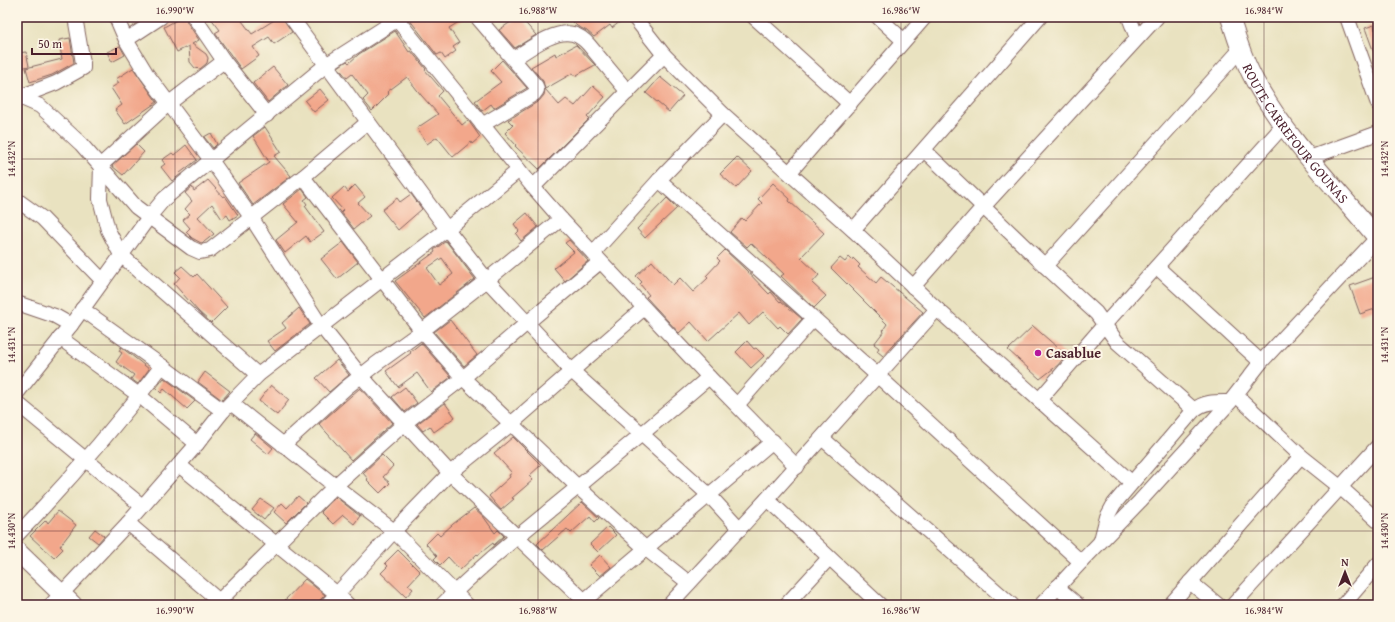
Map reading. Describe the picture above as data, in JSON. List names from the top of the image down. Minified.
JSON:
{"streets":{"main road":["ROUTE CARREFOUR GOUNAS"]},"places":["Casablue"],"scale_bar":"50 m","north":"top","coordinates":["16.990°W","16.988°W","16.986°W","16.984°W","14.432°N","14.431°N","14.430°N"]}
